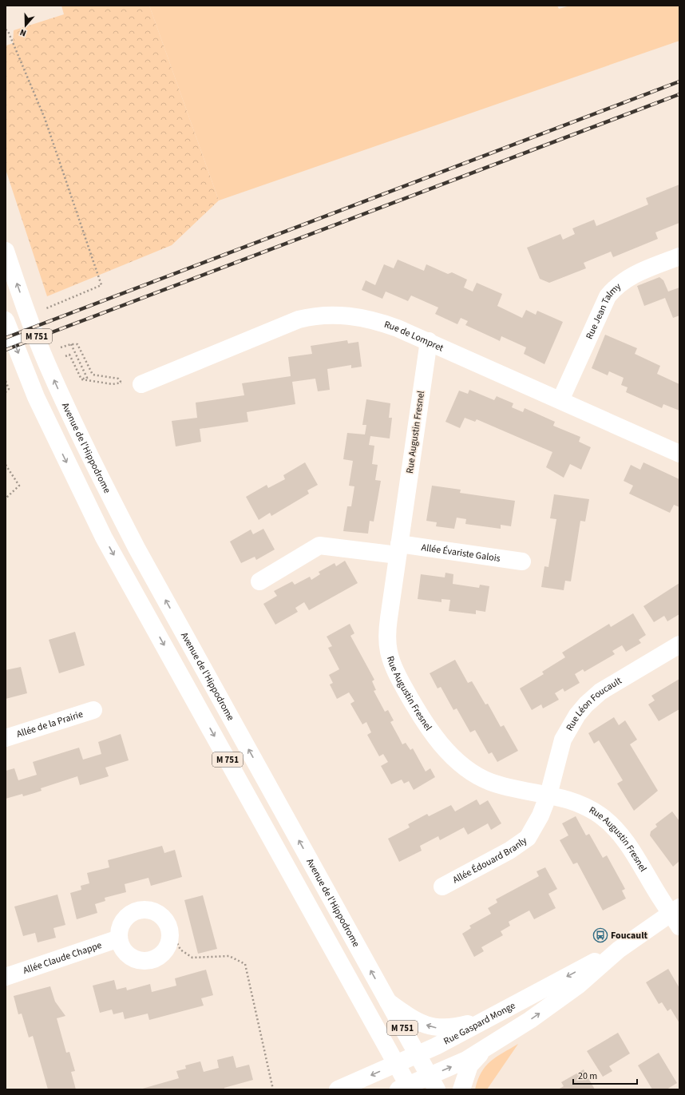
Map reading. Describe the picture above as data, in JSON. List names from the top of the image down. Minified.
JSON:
{"streets":{"street":["Rue Jean Talmy","M 751","Rue de Lompret","Rue Augustin Fresnel","Avenue de l'Hippodrome","Allée Évariste Galois","Rue Léon Foucault","Allée de la Prairie","Allée Édouard Branly","Allée Claude Chappe","Rue Gaspard Monge"]},"crossings":[["Rue Jean Talmy","Rue de Lompret"],["M 751","Rue Gaspard Monge"],["Rue de Lompret","Rue Augustin Fresnel"],["Rue Augustin Fresnel","Allée Évariste Galois"],["Rue Augustin Fresnel","Rue Léon Foucault"],["Rue Augustin Fresnel","Allée Édouard Branly"],["Rue Augustin Fresnel","Rue Gaspard Monge"],["Avenue de l'Hippodrome","Rue Gaspard Monge"],["Rue Léon Foucault","Allée Édouard Branly"]],"places":{"bus stop":["Foucault"]},"scale_bar":"20 m","north":"bottom"}
